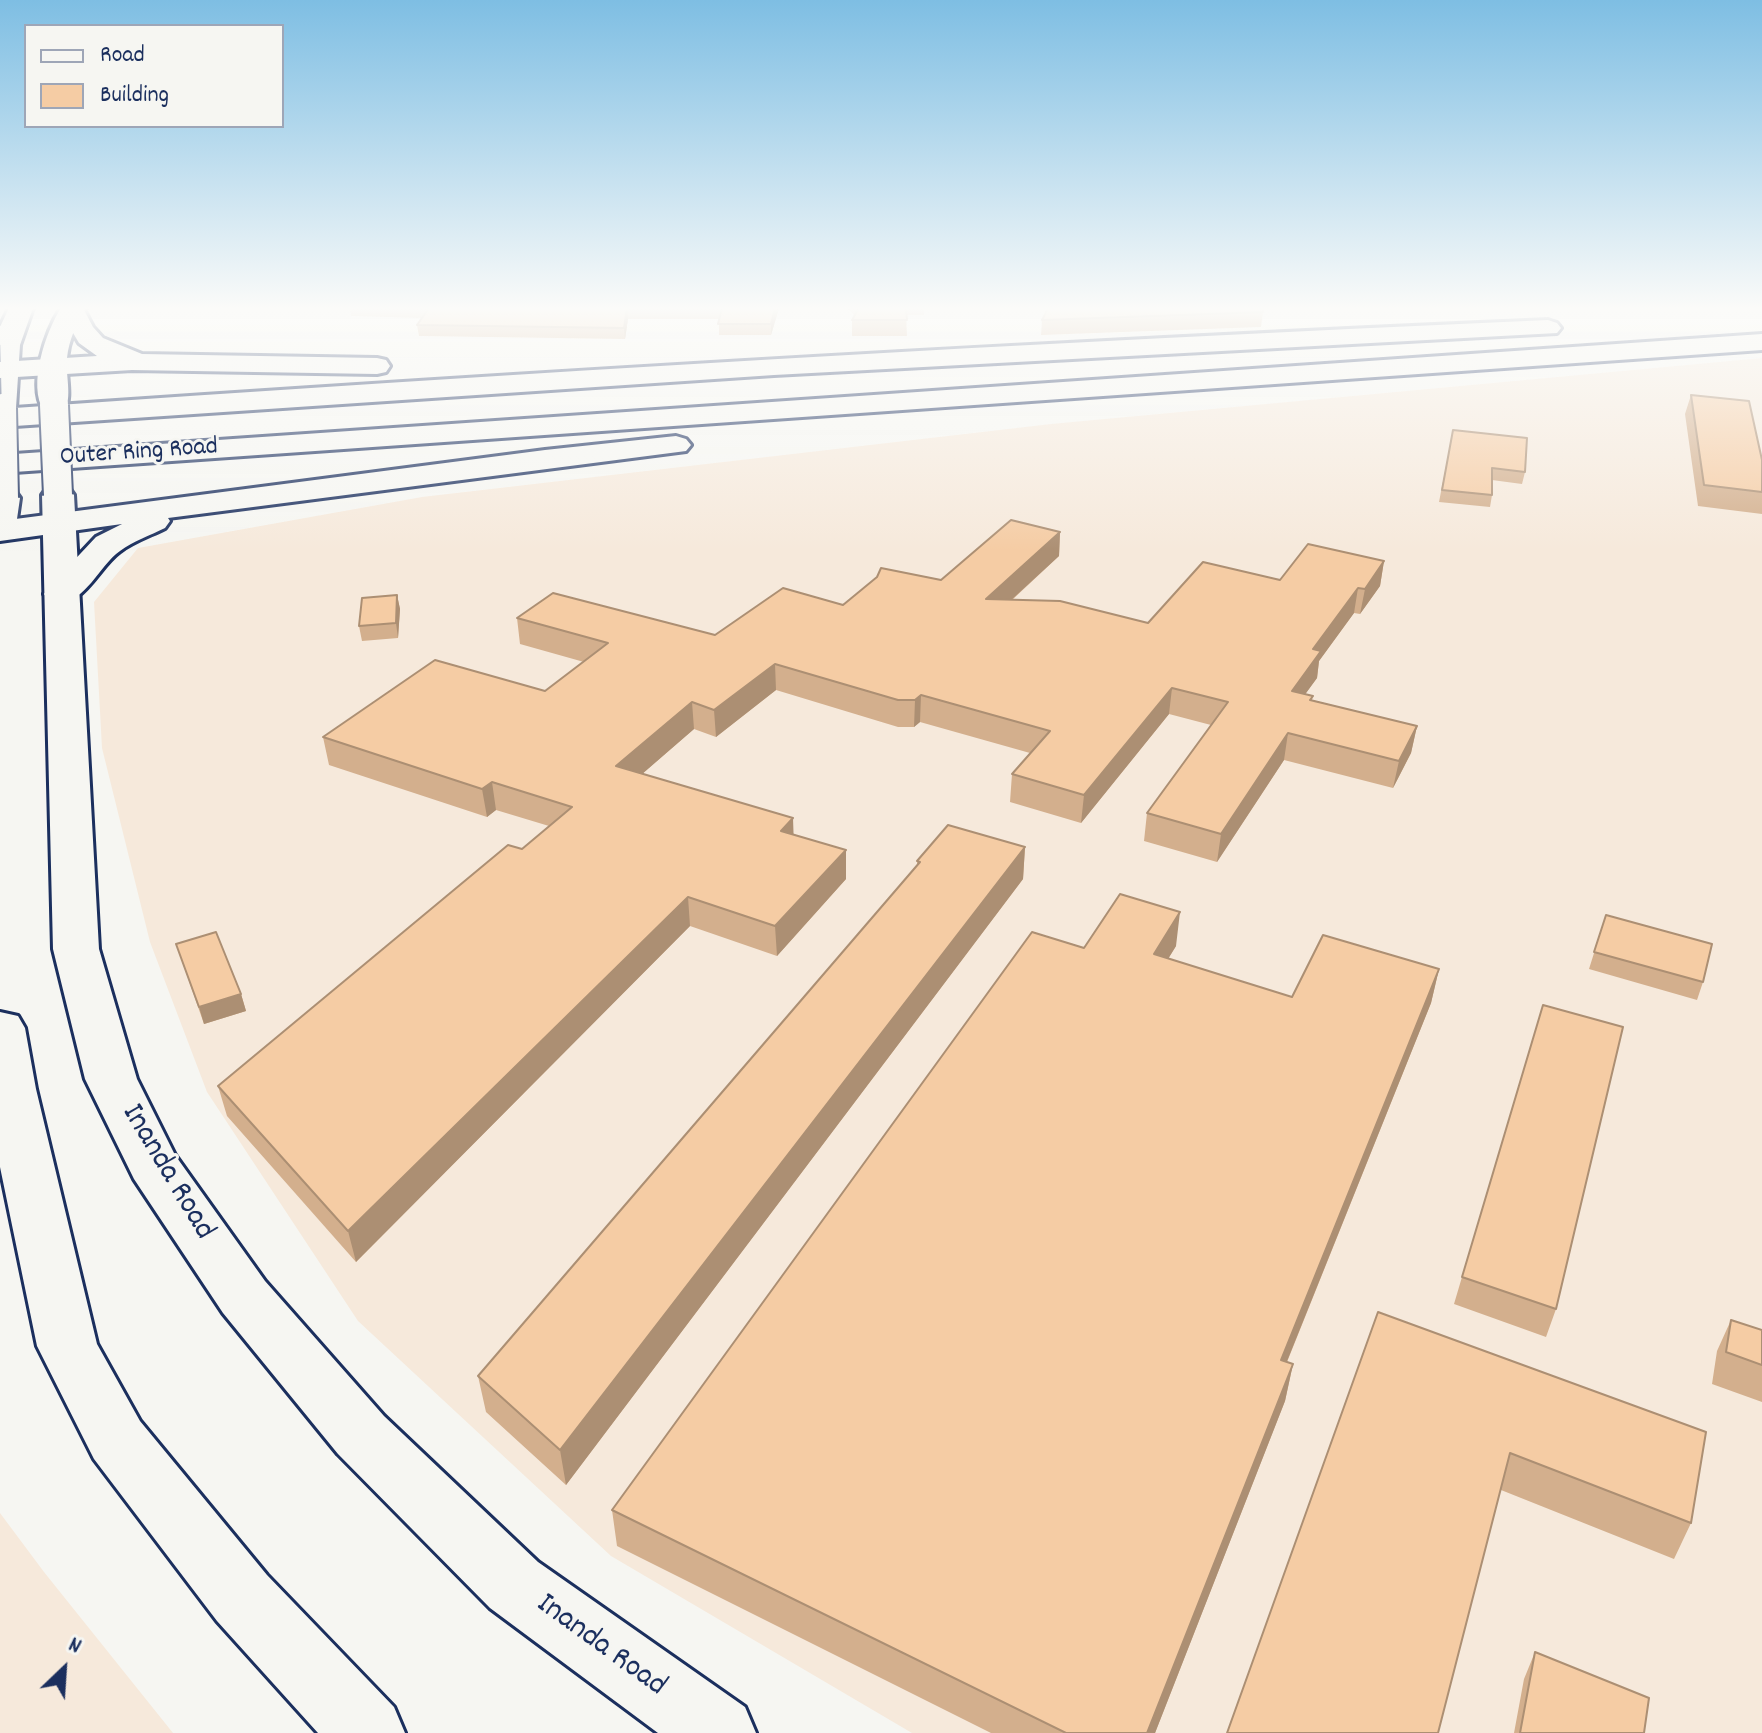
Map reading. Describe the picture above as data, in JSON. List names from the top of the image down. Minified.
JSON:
{"streets":{"main road":["Outer Ring Road","Inanda Road"]},"legend":["Road","Building"],"north":"top right"}
